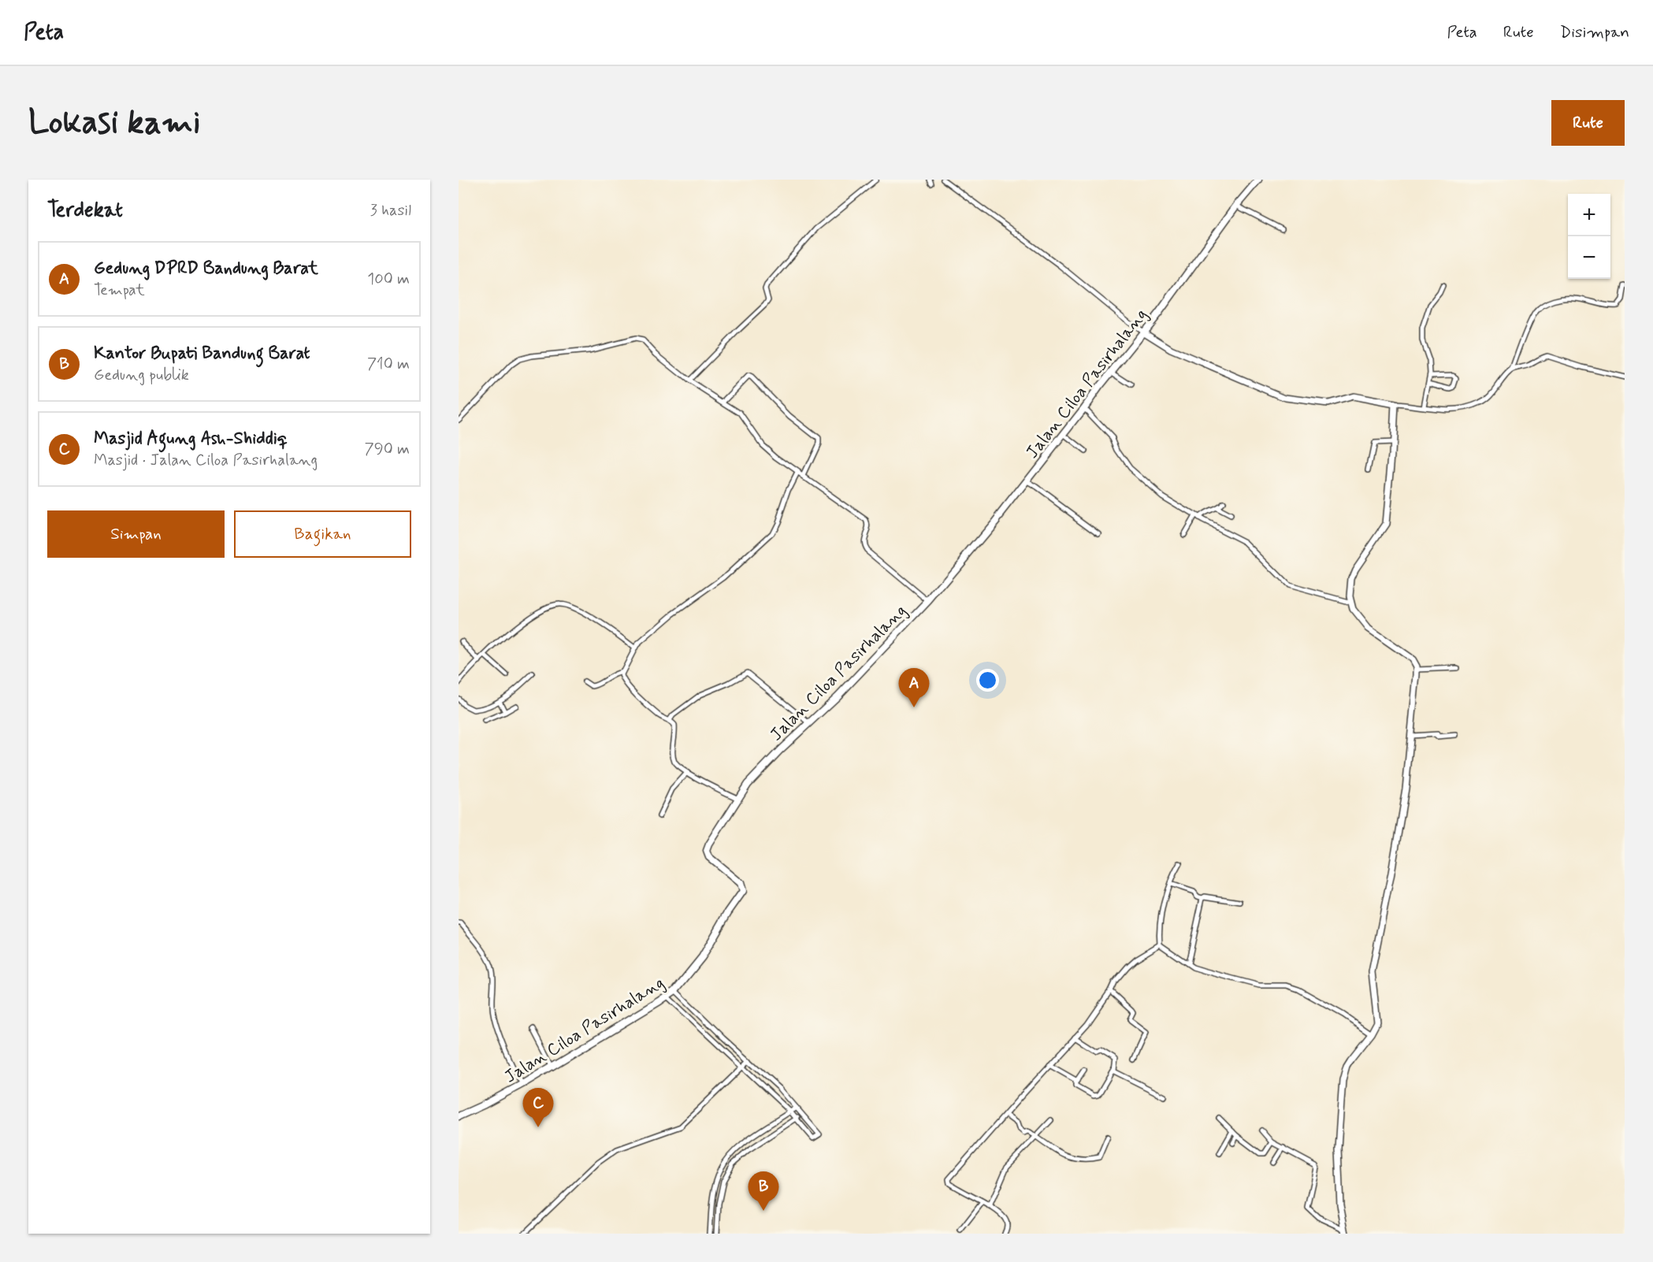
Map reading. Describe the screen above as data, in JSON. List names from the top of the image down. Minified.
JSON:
{"streets":{"main road":["Jalan Ciloa Pasirhalang"]},"page":{"header":"Peta","nav":["Peta","Rute","Disimpan"],"buttons":["Rute",["Simpan","Bagikan"]],"title":"Lokasi kami","heading":["Terdekat","3 hasil"],"map_buttons":["+","−"],"list":[{"mark":"A","name":"Gedung DPRD Bandung Barat","note":"Tempat","value":"100 m"},{"mark":"B","name":"Kantor Bupati Bandung Barat","note":"Gedung publik","value":"710 m"},{"mark":"C","name":"Masjid Agung Ash-Shiddiq","note":"Masjid · Jalan Ciloa Pasirhalang","value":"790 m"}],"pins":["A","C","B"]}}
